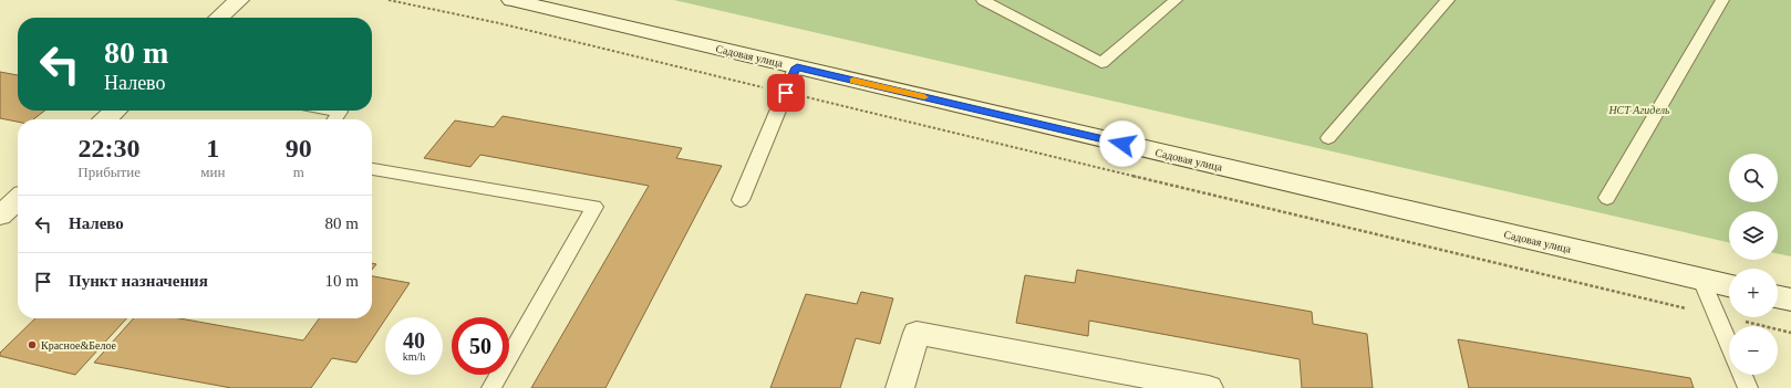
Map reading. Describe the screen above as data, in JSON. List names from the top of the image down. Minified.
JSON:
{"streets":{"main road":["Садовая улица"]},"parks":["НСТ Агидель"],"places":["Красное&Белое"],"page":{"turn":["80 m","Налево"],"eta":["22:30","Прибытие","1","мин","90","m"],"map_buttons":["+","−"],"list":[{"name":"Налево","value":"80 m"},{"name":"Пункт назначения","value":"10 m"}],"speed":"40 km/h","limit":"50"}}
